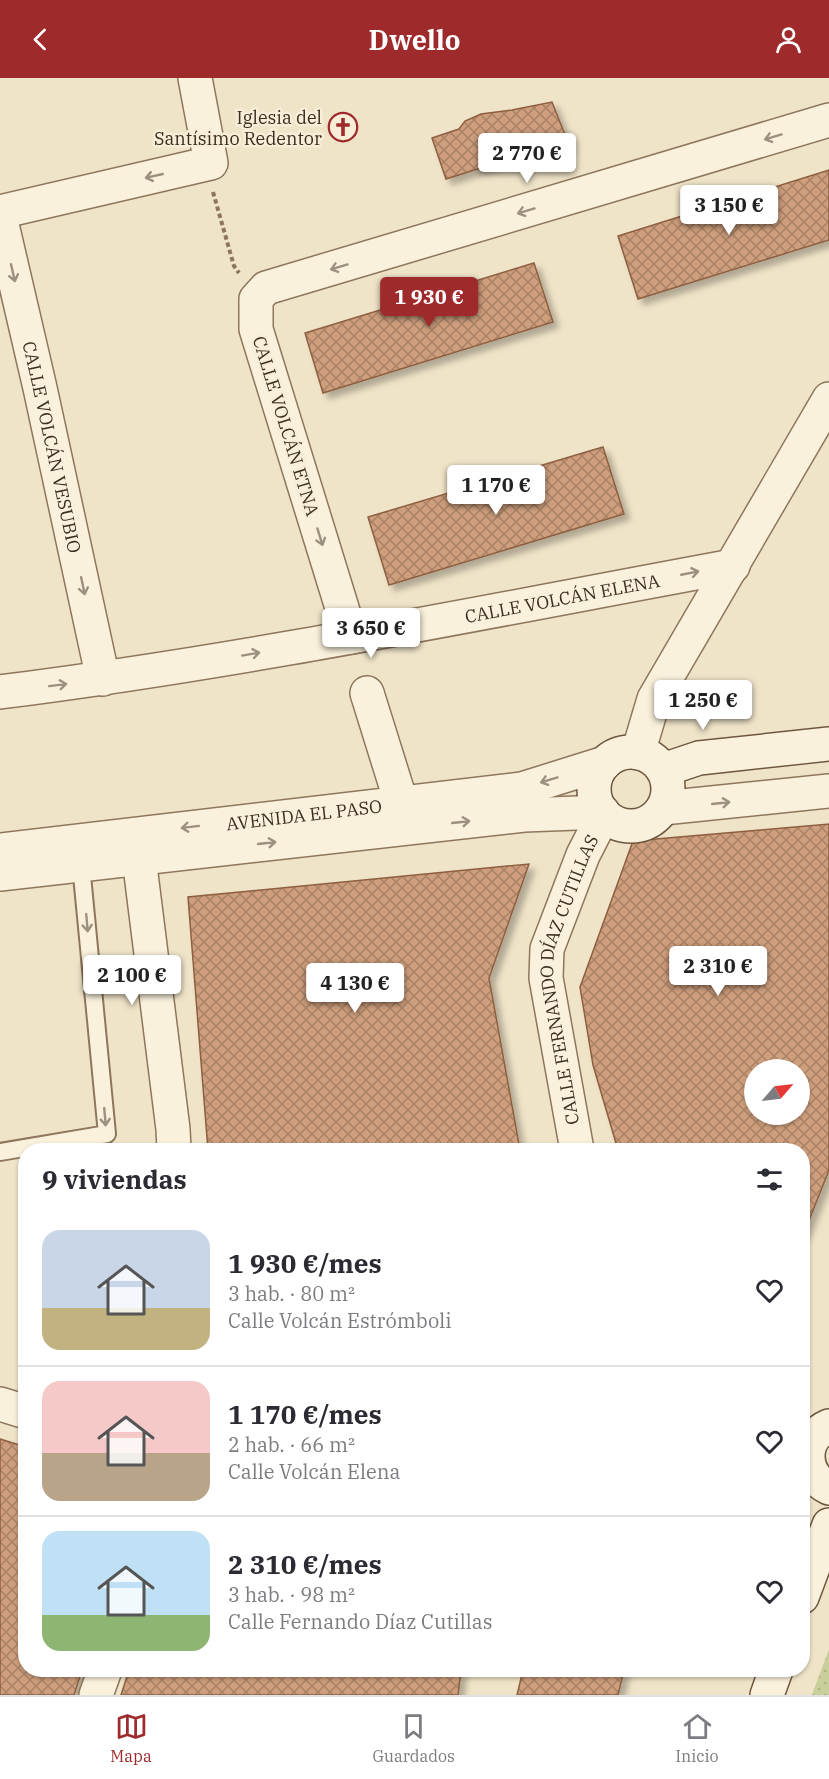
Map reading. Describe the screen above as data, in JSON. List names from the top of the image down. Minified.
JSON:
{"streets":{"street":["CALLE VOLCÁN ETNA","CALLE VOLCÁN VESUBIO","CALLE VOLCÁN ELENA","AVENIDA EL PASO","CALLE FERNANDO DÍAZ CUTILLAS"]},"crossings":[["CALLE VOLCÁN ETNA","CALLE VOLCÁN ELENA"],["CALLE VOLCÁN VESUBIO","CALLE VOLCÁN ELENA"],["AVENIDA EL PASO","CALLE FERNANDO DÍAZ CUTILLAS"]],"one_way":["CALLE VOLCÁN ETNA","CALLE VOLCÁN VESUBIO"],"places":{"church":["Iglesia del Santísimo Redentor"]},"north":"top right","page":{"header":"Dwello","price":["2 770 €","3 150 €","1 930 €","1 170 €","3 650 €","1 250 €","2 310 €","2 100 €","4 130 €"],"heading":"9 viviendas","list":[{"name":"1 930 €/mes","note":"3 hab. · 80 m² · Calle Volcán Estrómboli"},{"name":"1 170 €/mes","note":"2 hab. · 66 m² · Calle Volcán Elena"},{"name":"2 310 €/mes","note":"3 hab. · 98 m² · Calle Fernando Díaz Cutillas"}],"tabs":["Mapa","Guardados","Inicio"]}}
